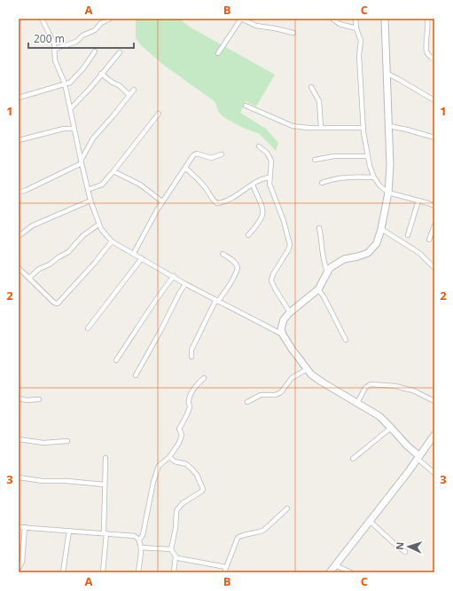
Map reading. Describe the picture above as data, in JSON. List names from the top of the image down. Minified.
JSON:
{"scale_bar":"200 m","north":"left","grid":{"columns":["A","B","C"],"rows":["1","2","3"]}}
